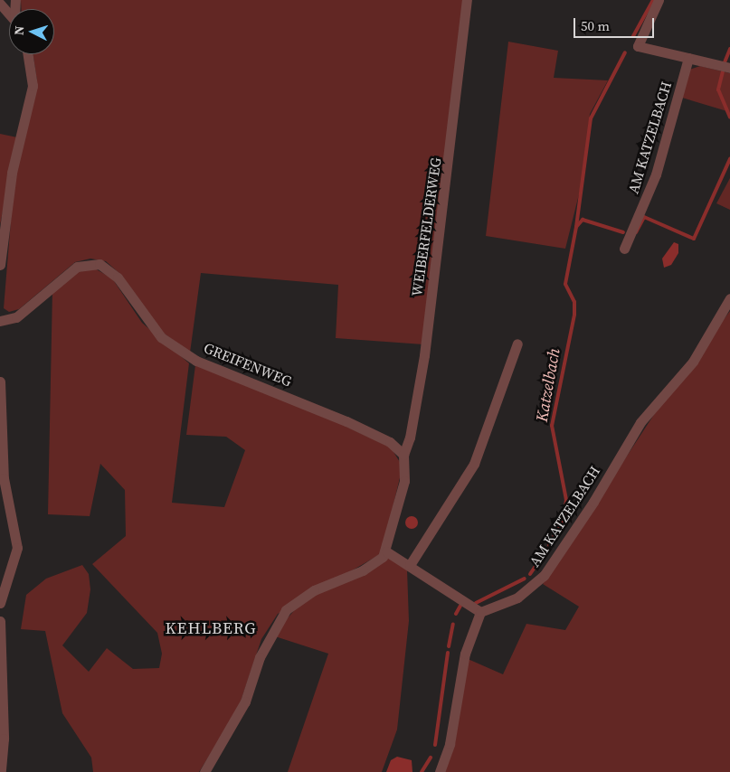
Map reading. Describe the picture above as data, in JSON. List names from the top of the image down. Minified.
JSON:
{"streets":{"street":["AM KATZELBACH","WEIBERFELDERWEG","GREIFENWEG"]},"crossings":[["WEIBERFELDERWEG","GREIFENWEG"]],"districts":["KEHLBERG"],"water":["Katzelbach"],"scale_bar":"50 m","north":"left"}
